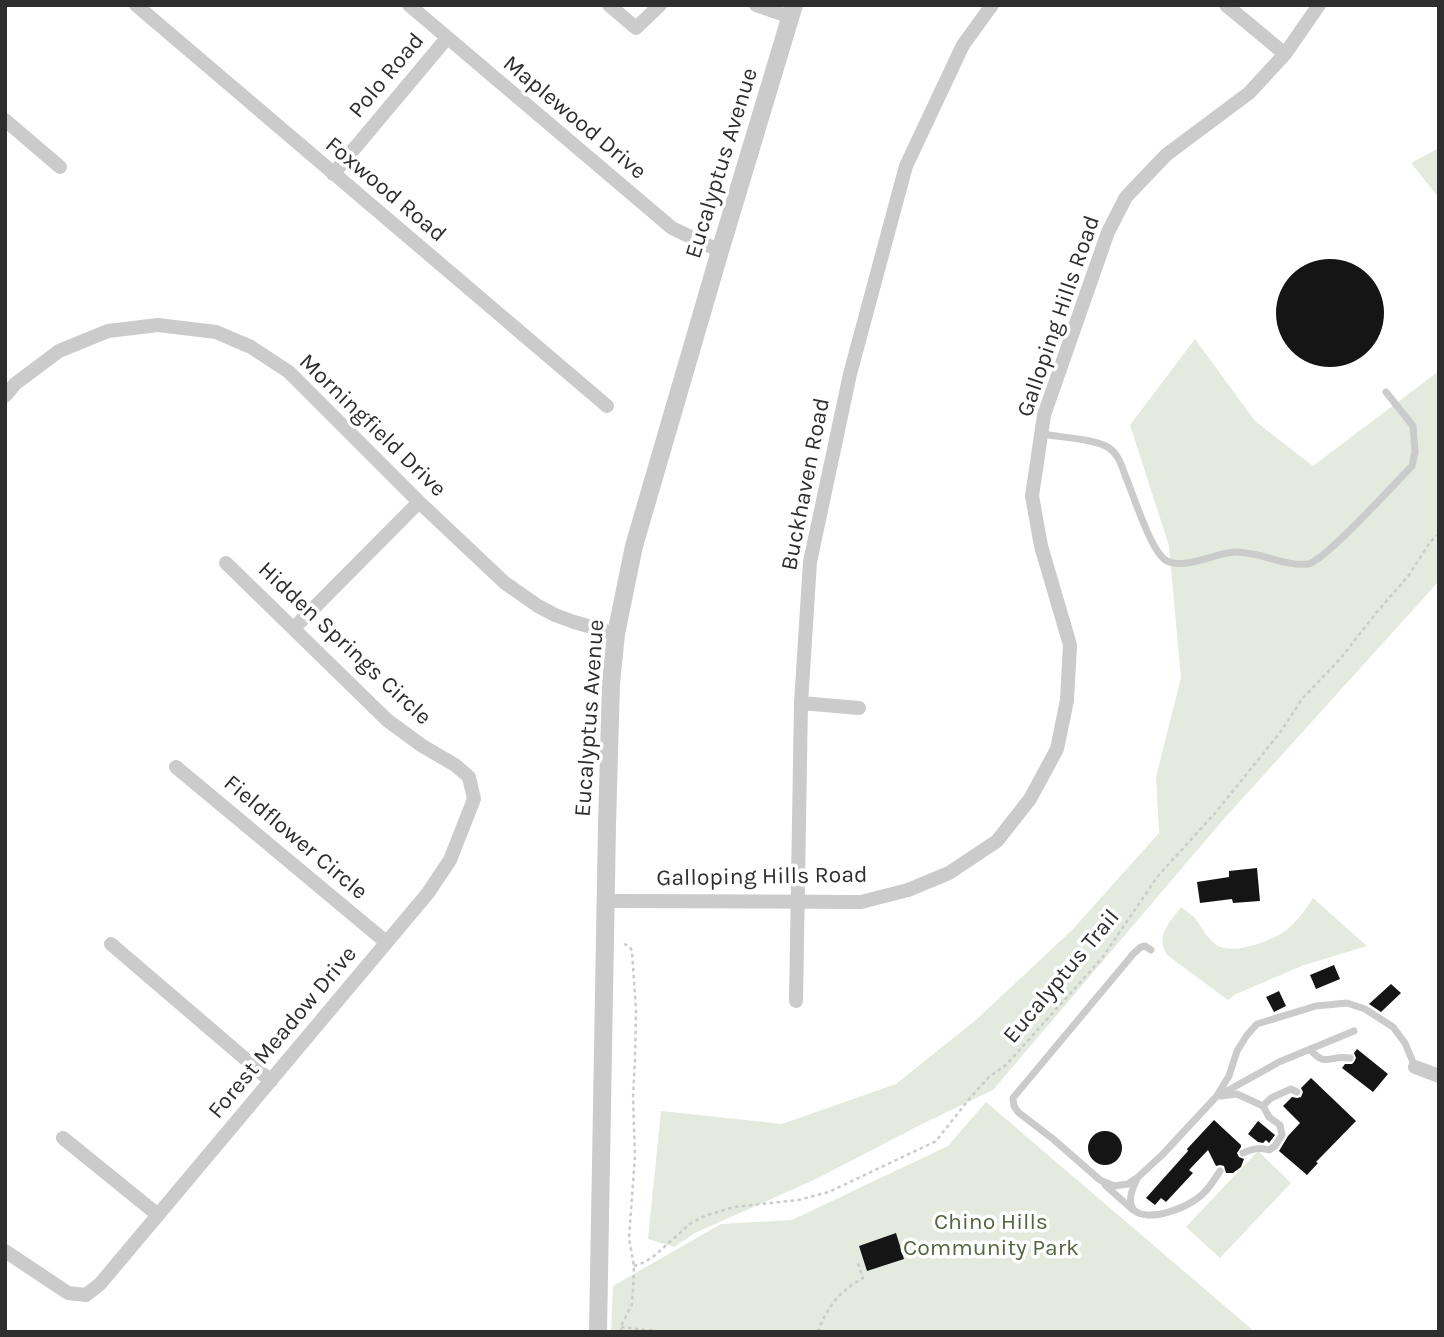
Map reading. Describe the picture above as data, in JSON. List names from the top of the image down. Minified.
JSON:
{"streets":{"street":["Polo Road","Maplewood Drive","Eucalyptus Avenue","Foxwood Road","Galloping Hills Road","Morningfield Drive","Buckhaven Road","Hidden Springs Circle","Fieldflower Circle","Forest Meadow Drive"],"path":["Eucalyptus Trail"]},"crossings":[["Polo Road","Maplewood Drive"],["Polo Road","Foxwood Road"],["Maplewood Drive","Eucalyptus Avenue"],["Eucalyptus Avenue","Galloping Hills Road"],["Eucalyptus Avenue","Morningfield Drive"],["Galloping Hills Road","Buckhaven Road"],["Hidden Springs Circle","Forest Meadow Drive"],["Fieldflower Circle","Forest Meadow Drive"]],"parks":["Chino Hills Community Park"]}
